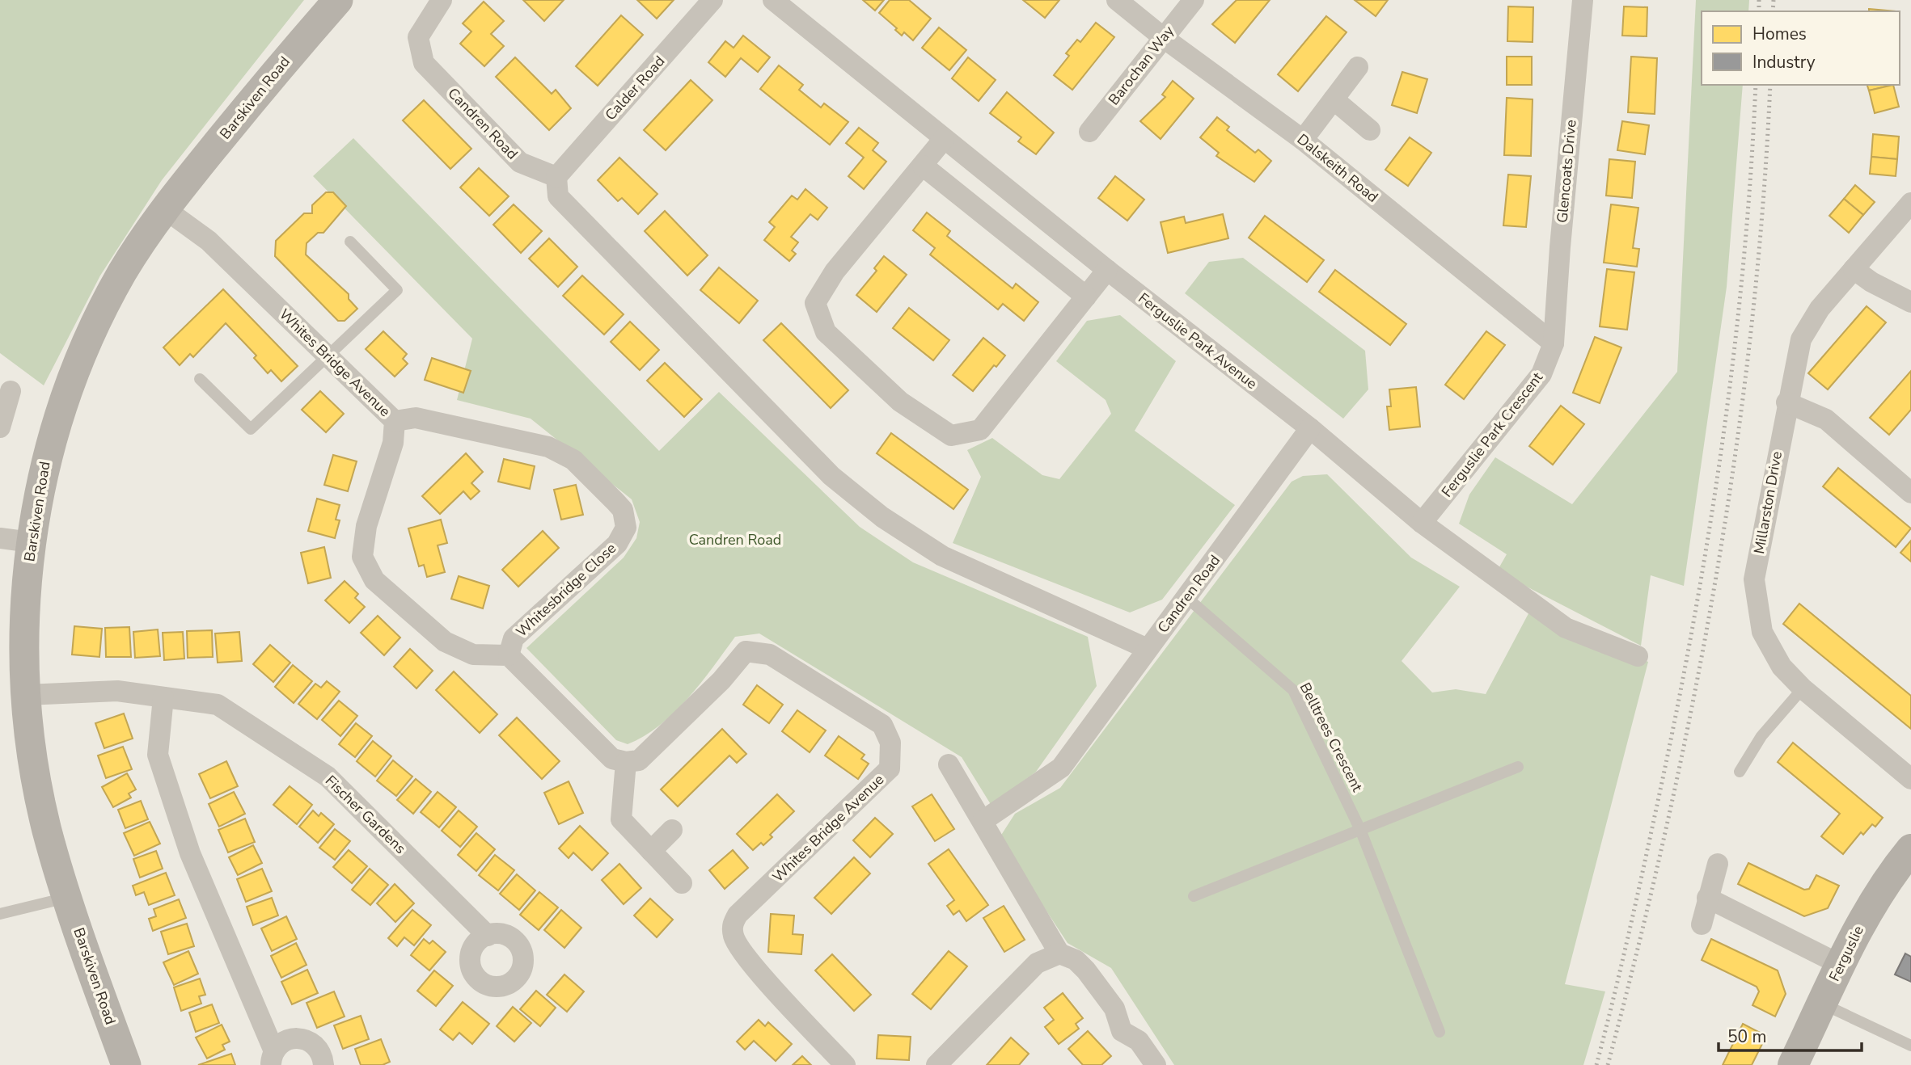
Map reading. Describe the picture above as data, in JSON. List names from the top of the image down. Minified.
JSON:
{"streets":{"main road":["Ferguslie"],"street":["Barochan Way","Calder Road","Barskiven Road","Candren Road","Dalskeith Road","Glencoats Drive","Ferguslie Park Avenue","Whites Bridge Avenue","Ferguslie Park Crescent","Millarston Drive","Whitesbridge Close","Fischer Gardens"],"lane":["Belltrees Crescent"]},"crossings":[["Barochan Way","Dalskeith Road"],["Calder Road","Candren Road"],["Barskiven Road","Whites Bridge Avenue"],["Barskiven Road","Fischer Gardens"],["Candren Road","Ferguslie Park Avenue"],["Candren Road","Belltrees Crescent"],["Dalskeith Road","Glencoats Drive"],["Dalskeith Road","Ferguslie Park Crescent"],["Glencoats Drive","Ferguslie Park Crescent"],["Ferguslie Park Avenue","Ferguslie Park Crescent"],["Whites Bridge Avenue","Whitesbridge Close"]],"parks":["Candren Road"],"legend":["Homes","Industry"],"scale_bar":"50 m"}
